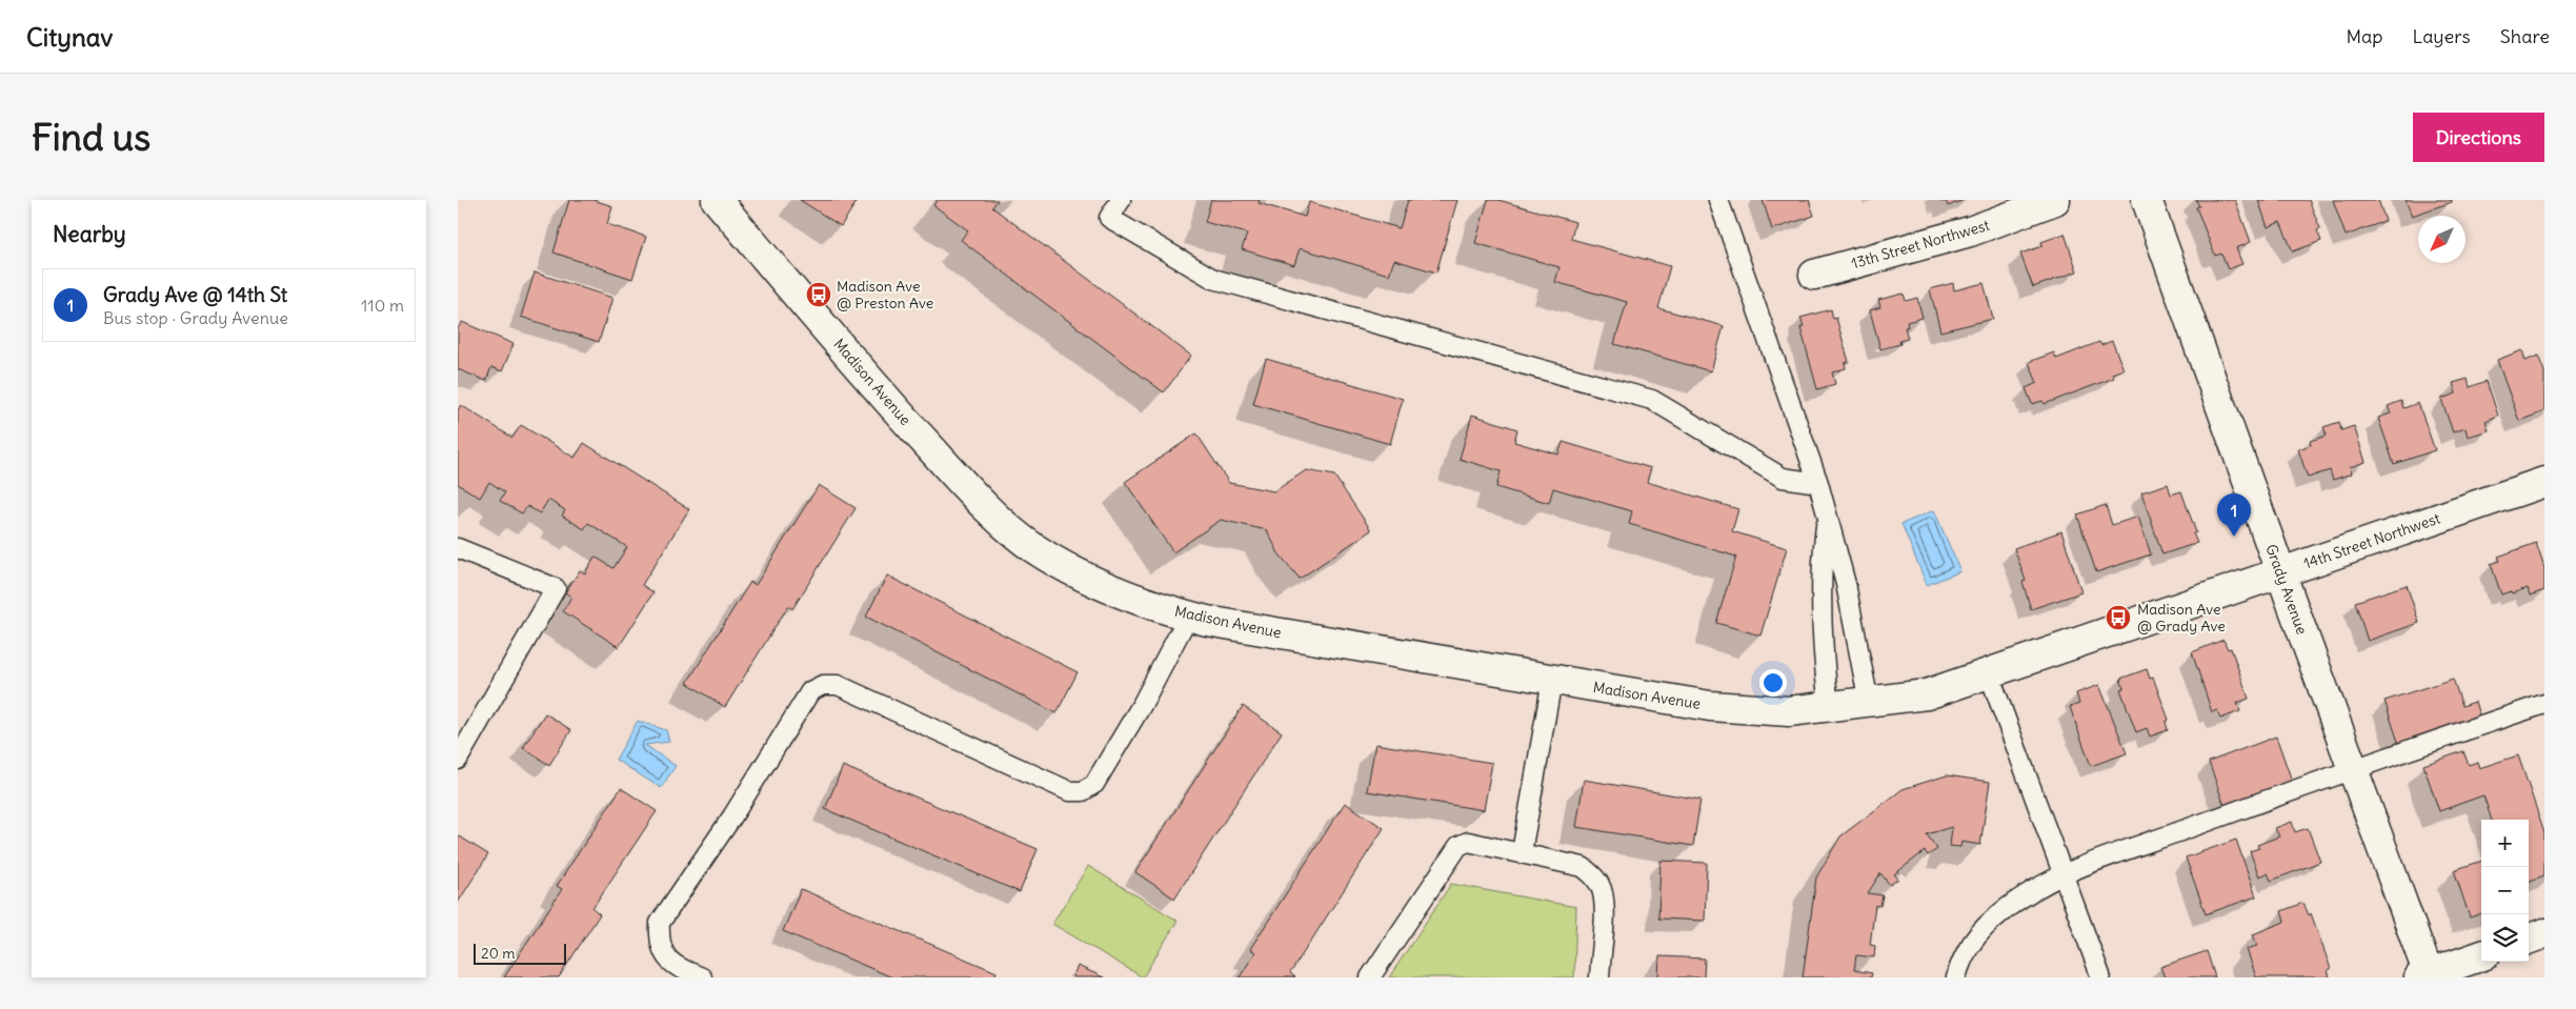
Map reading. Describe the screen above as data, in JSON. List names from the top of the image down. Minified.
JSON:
{"streets":{"street":["13th Street Northwest","Madison Avenue","14th Street Northwest","Grady Avenue"]},"crossings":[["Madison Avenue","14th Street Northwest"],["14th Street Northwest","Grady Avenue"]],"places":{"bus stop":["Madison Ave @ Preston Ave","Madison Ave @ Grady Ave"]},"scale_bar":"20 m","north":"bottom left","page":{"header":"Citynav","nav":["Map","Layers","Share"],"buttons":"Directions","title":"Find us","heading":"Nearby","list":[{"mark":"1","name":"Grady Ave @ 14th St","note":"Bus stop · Grady Avenue","value":"110 m"}],"pins":"1","map_buttons":["+","−"],"scale":"20 m"}}
